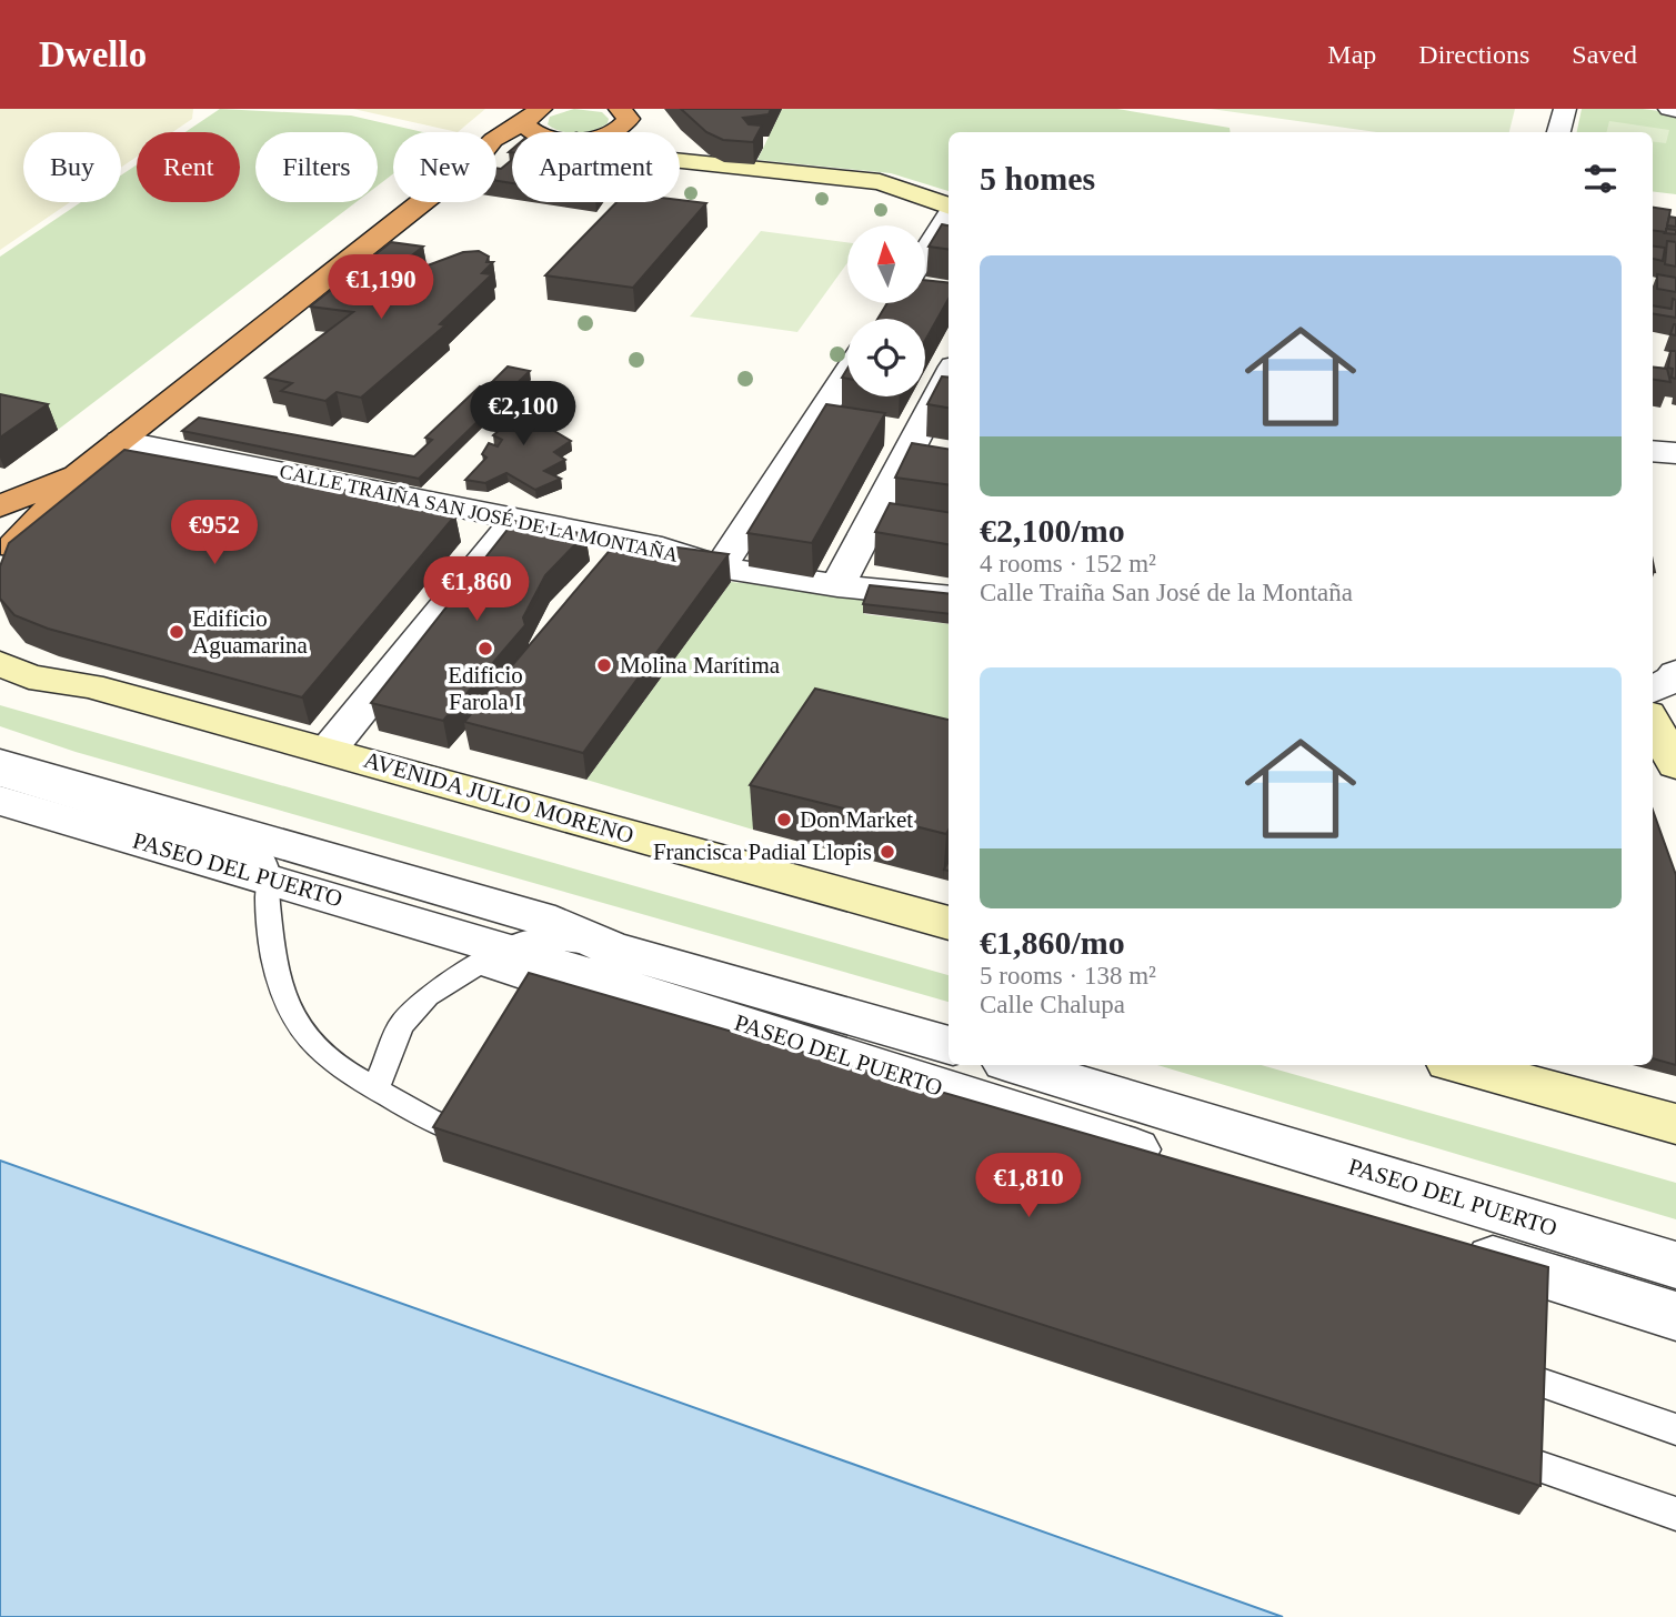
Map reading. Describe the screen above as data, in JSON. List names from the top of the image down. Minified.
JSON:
{"streets":{"street":["CALLE TRAIÑA SAN JOSÉ DE LA MONTAÑA","AVENIDA JULIO MORENO","PASEO DEL PUERTO"]},"places":["Edificio Aguamarina","Edificio Farola I","Molina Marítima","Don Market","Francisca Padial Llopis"],"north":"top","page":{"header":"Dwello","nav":["Map","Directions","Saved"],"chip":["Buy","Rent","Filters","New","Apartment"],"heading":"5 homes","list":[{"name":"€2,100/mo","note":"4 rooms · 152 m² · Calle Traiña San José de la Montaña"},{"name":"€1,860/mo","note":"5 rooms · 138 m² · Calle Chalupa"}],"price":["€1,190","€2,100","€952","€1,860","€1,810"]}}
